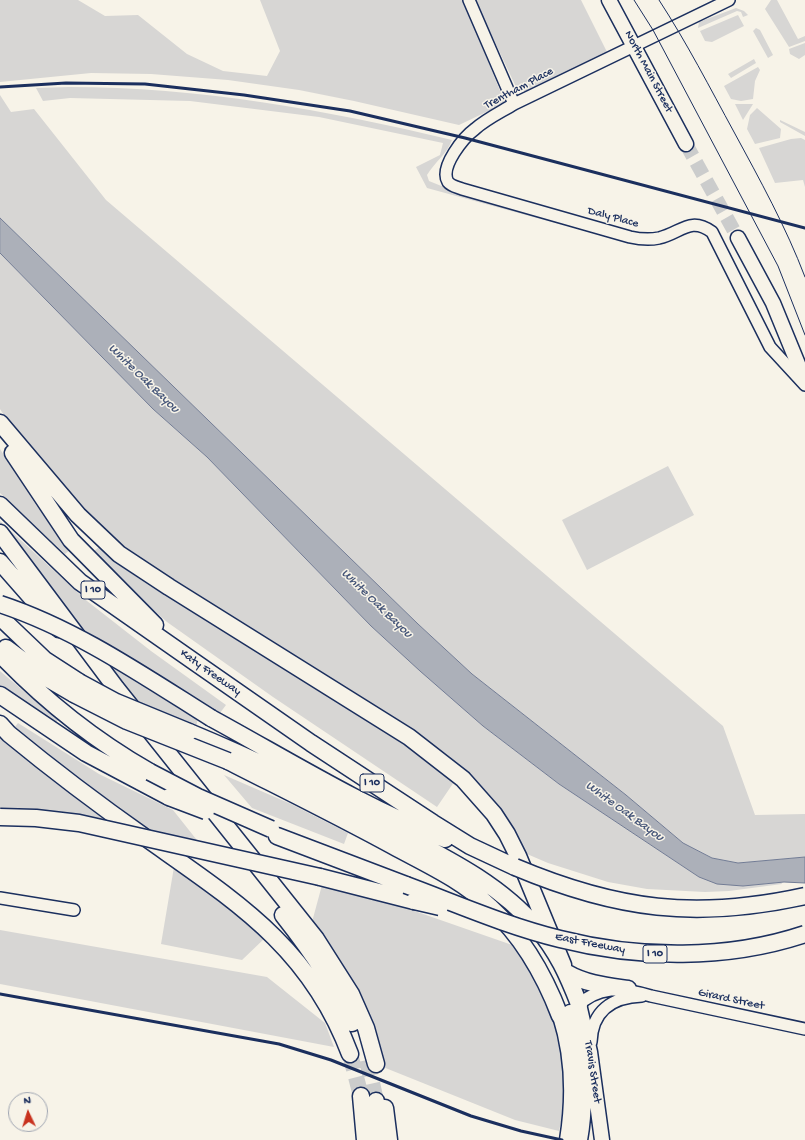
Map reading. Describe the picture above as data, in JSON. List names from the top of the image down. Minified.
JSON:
{"streets":{"highway":["I 10","Katy Freeway","East Freeway"],"main road":["North Main Street","Travis Street"],"street":["Trentham Place","Daly Place","Girard Street"]},"crossings":[["North Main Street","Trentham Place"],["Trentham Place","Daly Place"],["Girard Street","Travis Street"]],"water":["White Oak Bayou"],"north":"top"}
